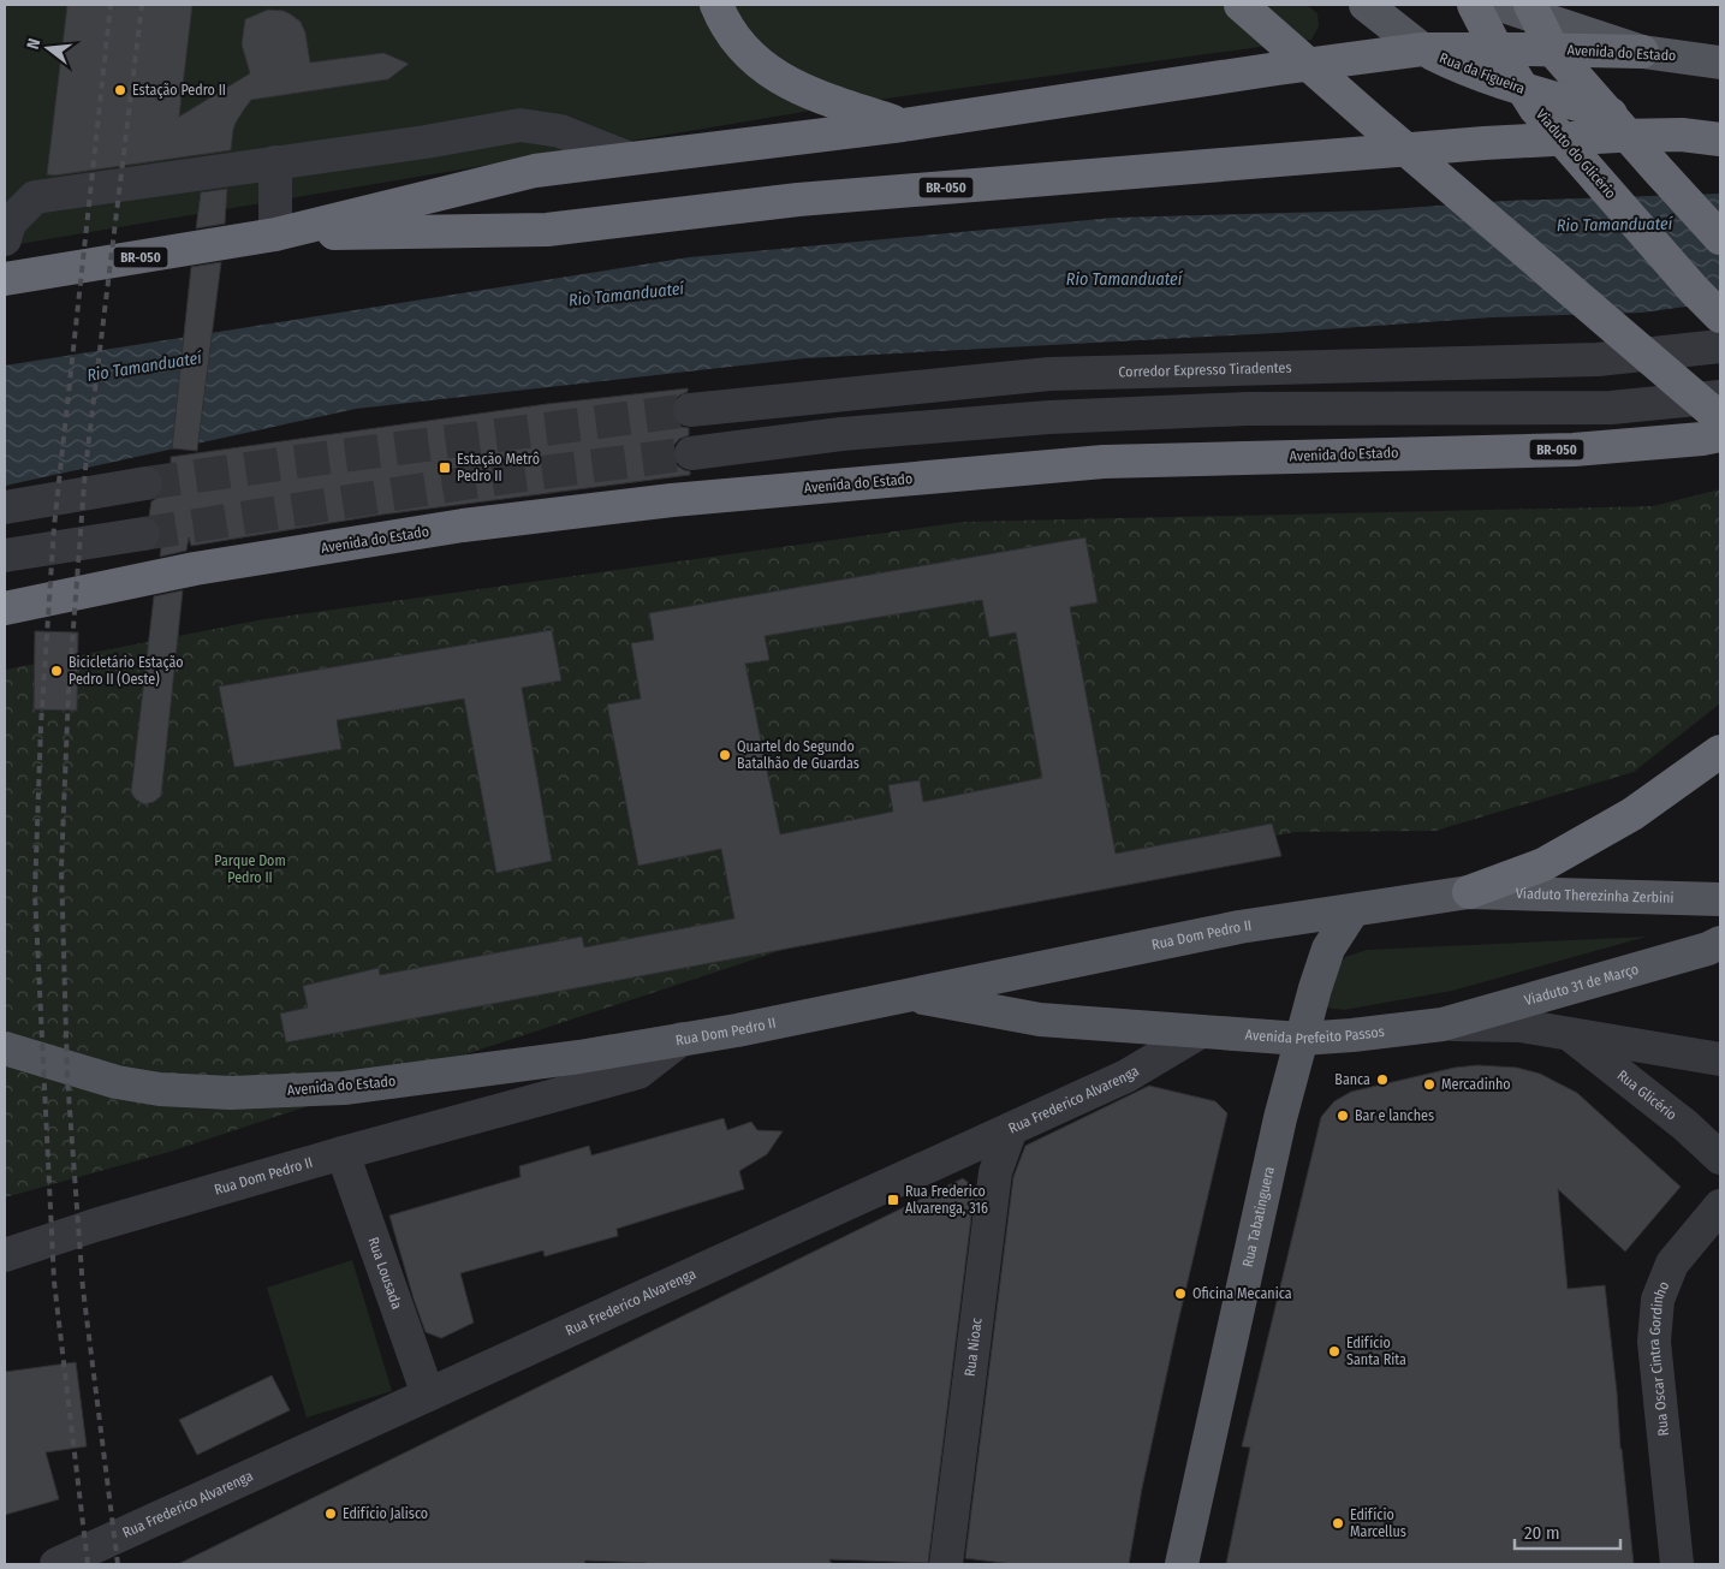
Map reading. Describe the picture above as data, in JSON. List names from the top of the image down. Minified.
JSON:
{"streets":{"highway":["Avenida do Estado","Rua da Figueira","Viaduto do Glicério","BR-050"],"main road":["Viaduto Therezinha Zerbini","Rua Dom Pedro II","Viaduto 31 de Março","Avenida Prefeito Passos","Rua Tabatinguera"],"street":["Corredor Expresso Tiradentes","Rua Glicério","Rua Frederico Alvarenga","Rua Lousada","Rua Nioac","Rua Oscar Cintra Gordinho"]},"crossings":[["Avenida do Estado","Rua da Figueira"],["Avenida do Estado","Rua Dom Pedro II"],["Viaduto Therezinha Zerbini","Rua Dom Pedro II"],["Rua Dom Pedro II","Avenida Prefeito Passos"],["Rua Dom Pedro II","Rua Tabatinguera"],["Rua Dom Pedro II","Rua Lousada"],["Viaduto 31 de Março","Avenida Prefeito Passos"],["Avenida Prefeito Passos","Rua Glicério"],["Avenida Prefeito Passos","Rua Frederico Alvarenga"],["Avenida Prefeito Passos","Rua Tabatinguera"],["Rua Frederico Alvarenga","Rua Lousada"],["Rua Frederico Alvarenga","Rua Nioac"]],"water":["Rio Tamanduateí"],"parks":["Parque Dom Pedro II"],"places":{"other":["Estação Pedro II","Bicicletário Estação Pedro II (Oeste)","Quartel do Segundo Batalhão de Guardas","Banca","Mercadinho","Bar e lanches","Oficina Mecanica","Edifício Santa Rita","Edifício Jalisco","Edifício Marcellus"],"transit":["Estação Metrô Pedro II","Rua Frederico Alvarenga, 316"]},"scale_bar":"20 m","north":"left"}
